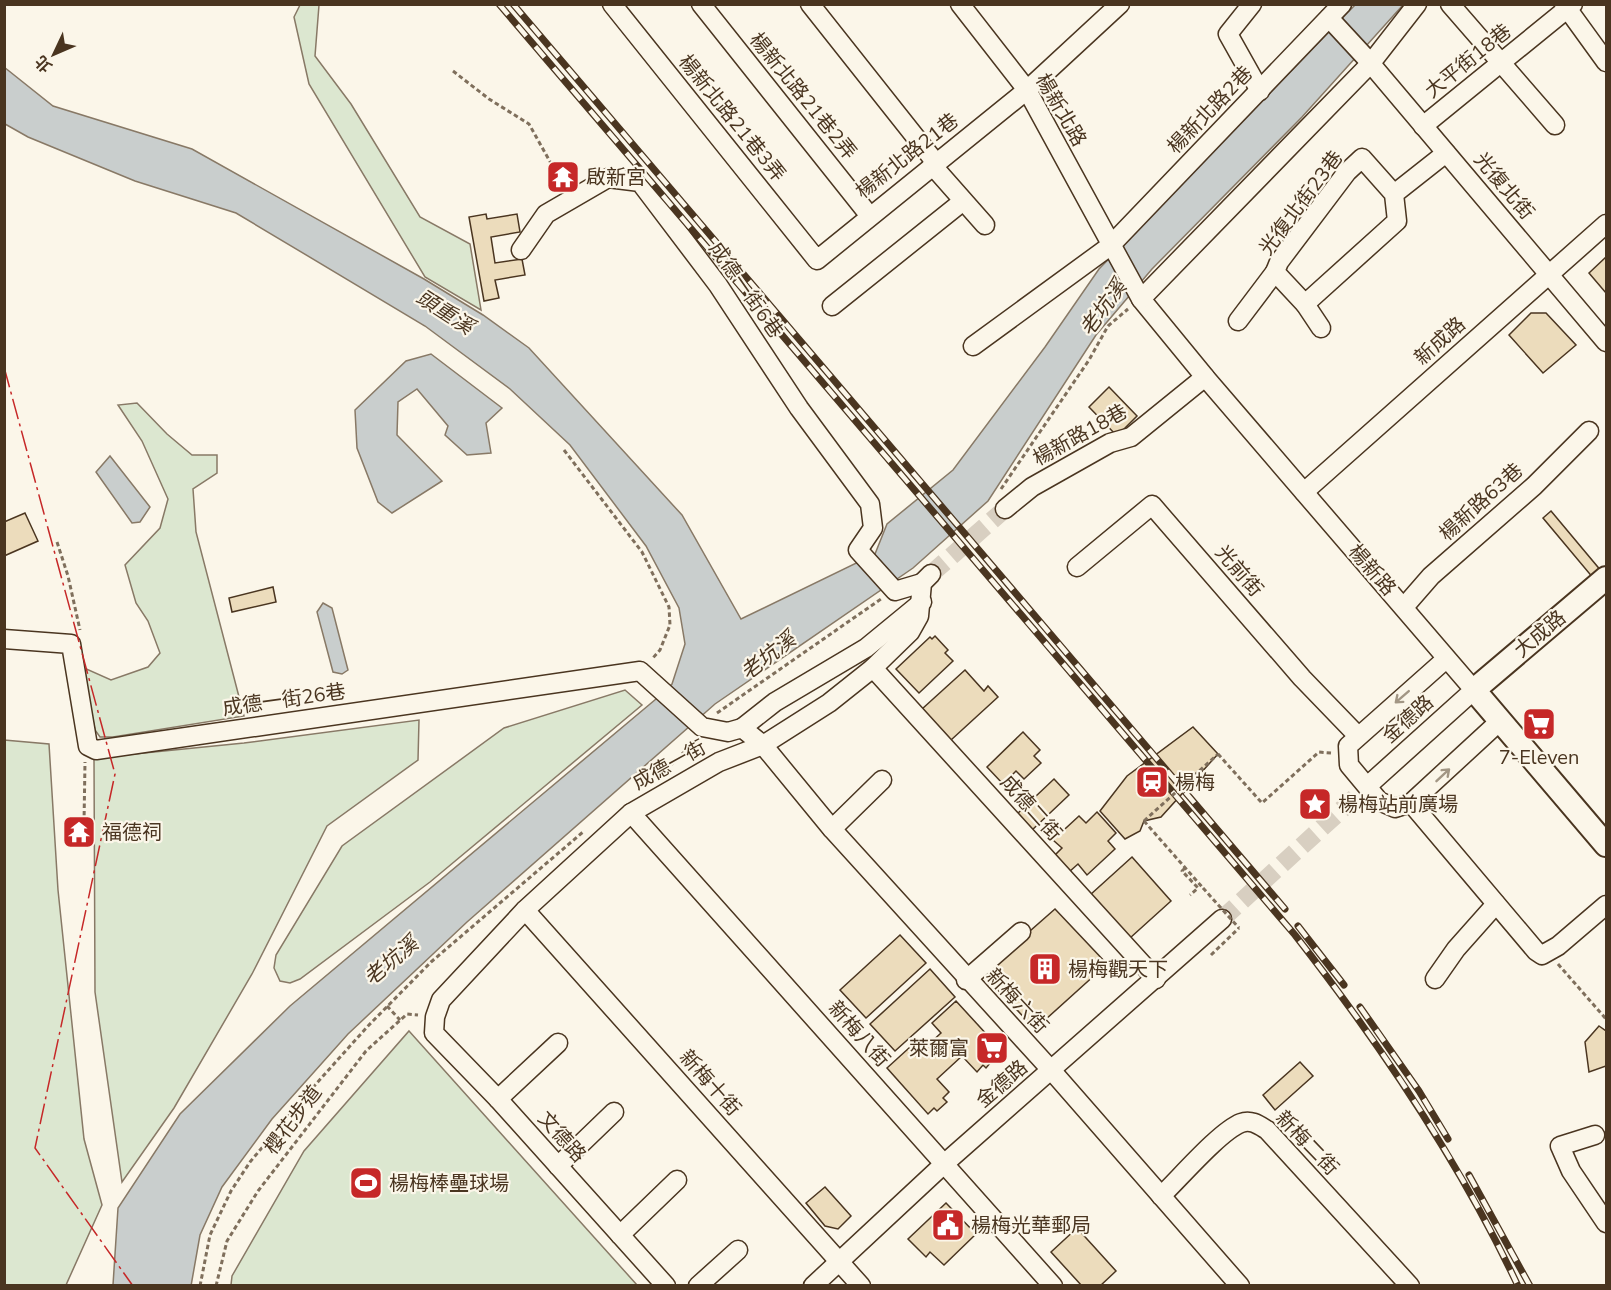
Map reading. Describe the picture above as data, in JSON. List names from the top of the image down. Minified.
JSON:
{"streets":{"main road":["楊新路","大成路"],"street":["大平街18巷","楊新北路21巷2弄","楊新北路","楊新北路2巷","楊新北路21巷3弄","楊新北路21巷","光復北街","光復北街23巷","成德一街6巷","新成路","楊新路18巷","楊新路63巷","光前街","成德一街26巷","金德路","成德一街","成德二街","新梅六街","新梅八街","新梅十街","文德路","新梅二街"],"path":["櫻花步道"]},"crossings":[["大平街18巷","光復北街"],["楊新北路21巷2弄","楊新北路21巷"],["楊新北路","楊新北路2巷"],["楊新北路","楊新北路21巷"],["楊新北路","楊新路"],["楊新北路2巷","光復北街"],["楊新北路21巷3弄","楊新北路21巷"],["光復北街","新成路"],["成德一街6巷","成德一街"],["新成路","楊新路"],["楊新路18巷","楊新路"],["楊新路63巷","楊新路"],["楊新路","大成路"],["楊新路","金德路"],["大成路","金德路"],["金德路","成德二街"],["金德路","新梅六街"],["金德路","新梅八街"],["金德路","新梅十街"],["成德一街","成德二街"],["成德一街","新梅六街"],["成德一街","新梅八街"],["成德一街","新梅十街"],["成德一街","文德路"],["新梅六街","新梅二街"]],"water":["老坑溪","頭重溪"],"places":{"temple":["啟新宮","福德祠"],"supermarket":["7-Eleven","萊爾富"],"station":["楊梅"],"place":["楊梅站前廣場"],"building":["楊梅觀天下"],"sports":["楊梅棒壘球場"],"public building":["楊梅光華郵局"]},"north":"bottom left"}
